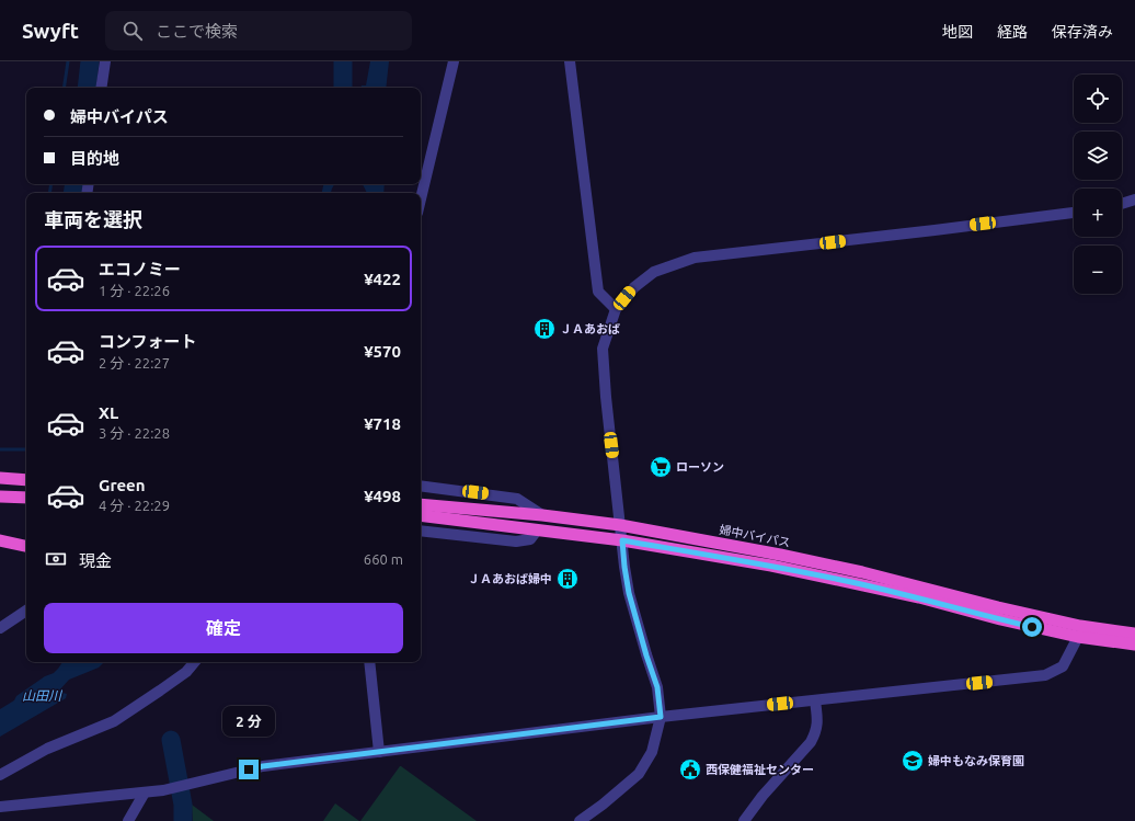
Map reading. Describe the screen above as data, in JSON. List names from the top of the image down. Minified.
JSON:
{"streets":{"highway":["婦中バイパス"]},"water":["山田川"],"places":{"building":["ＪＡあおば","ＪＡあおば婦中"],"supermarket":["ローソン"],"school or university":["婦中もなみ保育園"],"public building":["西保健福祉センター"]},"page":{"header":"Swyft","search":"ここで検索","nav":["地図","経路","保存済み"],"map_buttons":["+","−"],"banner":["婦中バイパス","目的地"],"heading":"車両を選択","list":[{"name":"エコノミー","note":"1 分 · 22:26","value":"¥422"},{"name":"コンフォート","note":"2 分 · 22:27","value":"¥570"},{"name":"XL","note":"3 分 · 22:28","value":"¥718"},{"name":"Green","note":"4 分 · 22:29","value":"¥498"}],"pay":["現金","660 m"],"buttons":"確定","bubble":"2 分"}}
